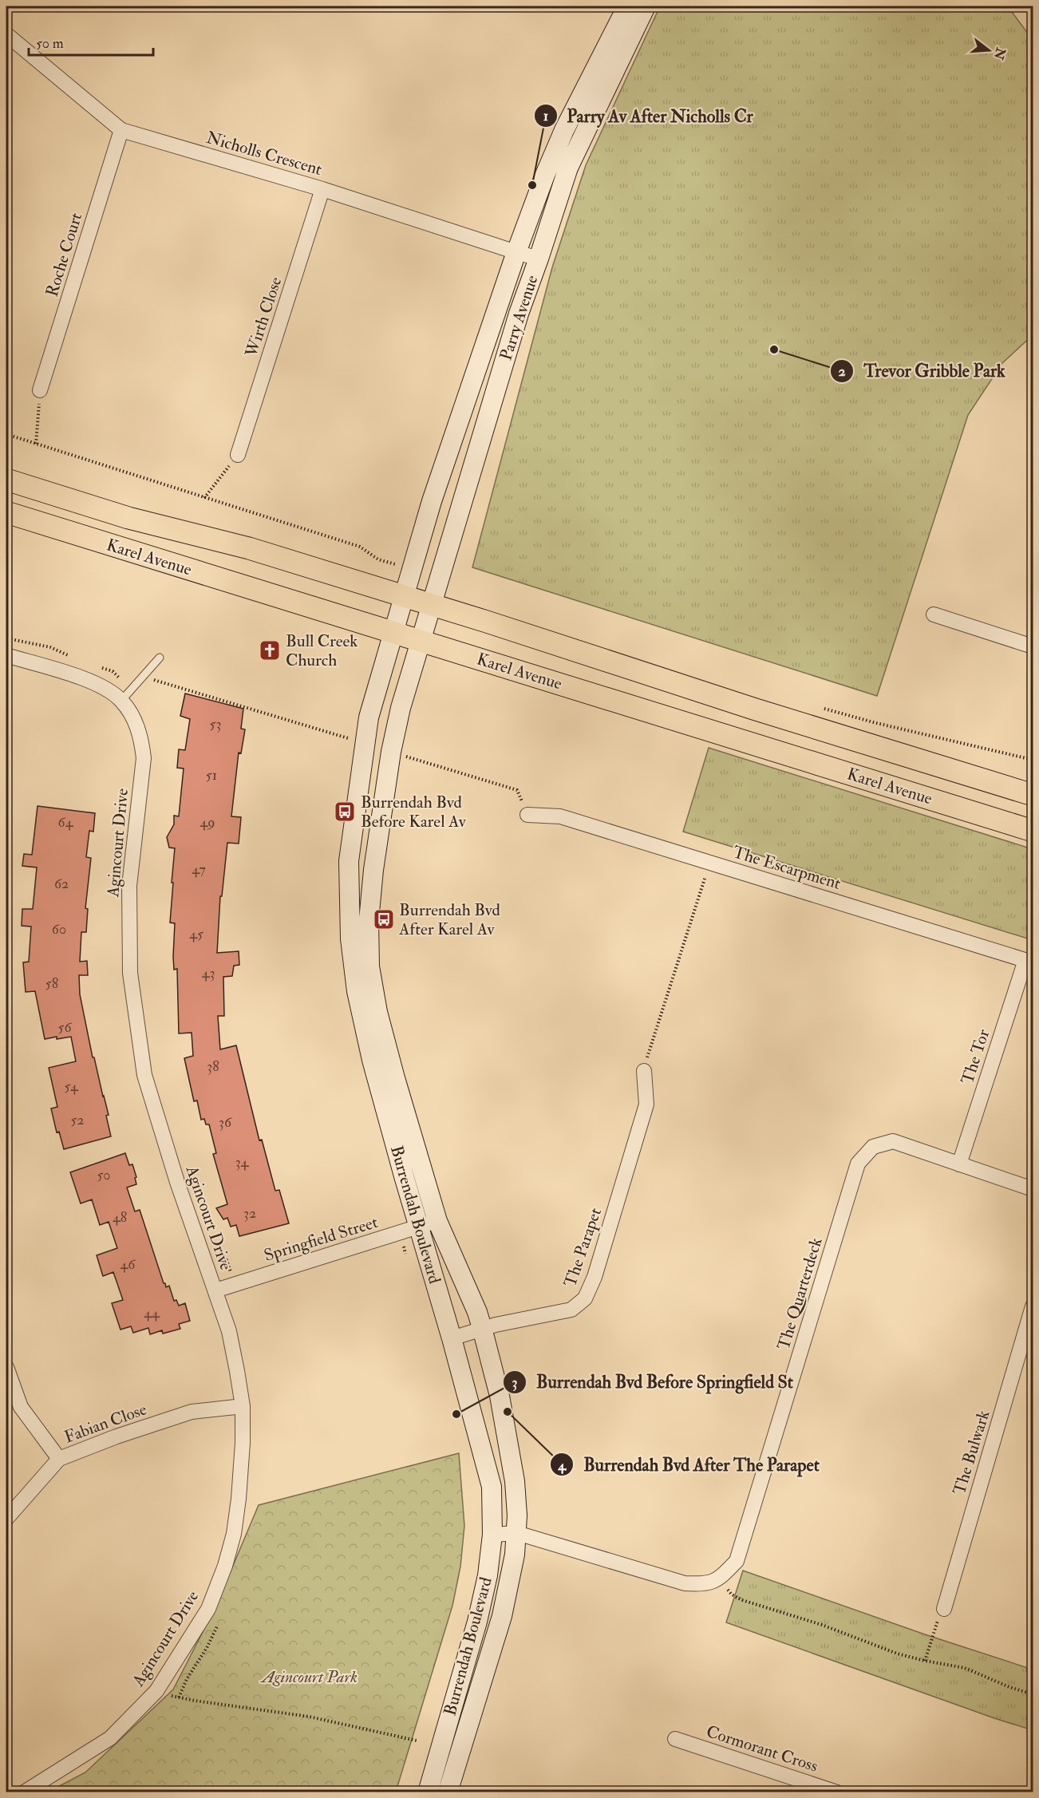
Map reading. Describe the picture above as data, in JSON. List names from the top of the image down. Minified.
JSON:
{"streets":{"main road":["Parry Avenue","Karel Avenue","Burrendah Boulevard"],"street":["Nicholls Crescent","Roche Court","Wirth Close","Agincourt Drive","The Escarpment","The Tor","Springfield Street","The Parapet","The Quarterdeck","Fabian Close","The Bulwark","Cormorant Cross"]},"crossings":[["Nicholls Crescent","Roche Court"],["Nicholls Crescent","Wirth Close"],["Nicholls Crescent","Parry Avenue"],["Parry Avenue","Karel Avenue"],["Parry Avenue","Burrendah Boulevard"],["Karel Avenue","Burrendah Boulevard"],["Agincourt Drive","Springfield Street"],["Agincourt Drive","Fabian Close"],["The Escarpment","The Tor"],["The Tor","The Quarterdeck"],["Burrendah Boulevard","Springfield Street"],["Burrendah Boulevard","The Parapet"],["Burrendah Boulevard","The Quarterdeck"]],"parks":["Agincourt Park"],"places":{"other":["Parry Av After Nicholls Cr","Trevor Gribble Park","Burrendah Bvd After The Parapet","Burrendah Bvd Before Springfield St"],"church":["Bull Creek Church"],"bus stop":["Burrendah Bvd Before Karel Av","Burrendah Bvd After Karel Av"]},"house_numbers":["53","51","64","49","47","62","60","45","43","58","56","38","54","52","36","34","50","32","48","46","44"],"scale_bar":"50 m","north":"right"}
